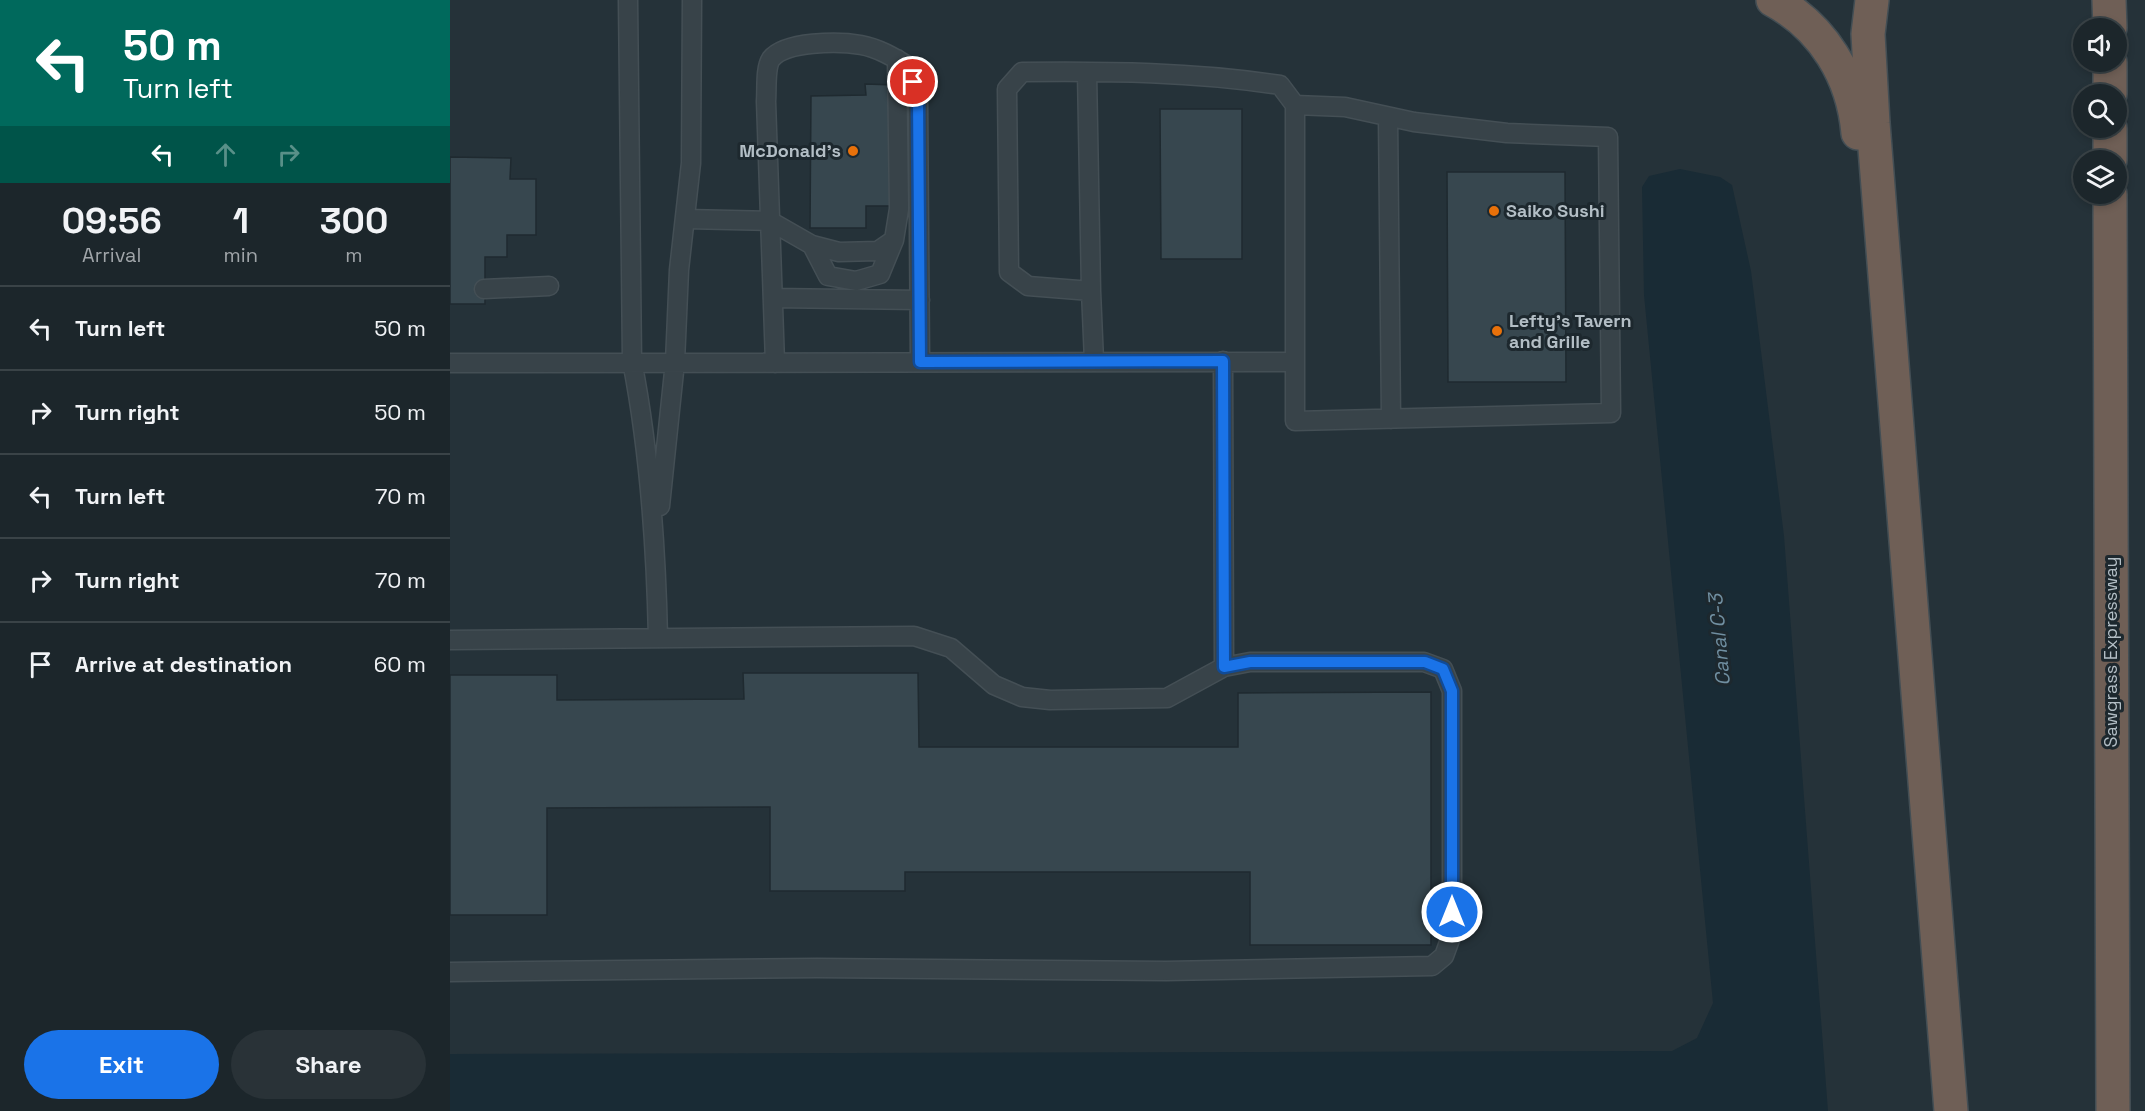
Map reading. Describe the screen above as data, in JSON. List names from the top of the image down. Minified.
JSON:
{"streets":{"highway":["Sawgrass Expressway"]},"water":["Canal C-3"],"places":["McDonald's","Saiko Sushi","Lefty's Tavern and Grille"],"page":{"turn":["50 m","Turn left"],"eta":["09:56","Arrival","1","min","300","m"],"list":[{"name":"Turn left","value":"50 m"},{"name":"Turn right","value":"50 m"},{"name":"Turn left","value":"70 m"},{"name":"Turn right","value":"70 m"},{"name":"Arrive at destination","value":"60 m"}],"buttons":["Exit","Share"]}}
